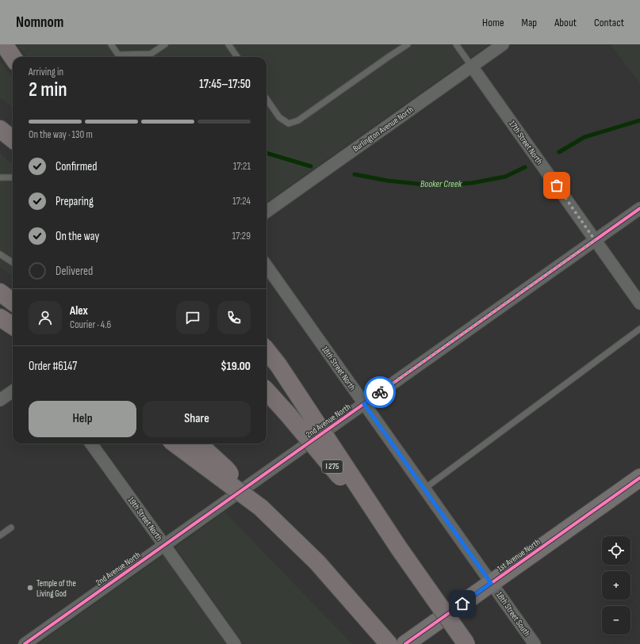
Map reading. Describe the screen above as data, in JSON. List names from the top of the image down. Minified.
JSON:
{"streets":{"highway":["I 275"],"main road":["1st Avenue North"],"street":["Burlington Avenue North","17th Street North","18th Street North","2nd Avenue North","19th Street North","18th Street South"]},"crossings":[["Burlington Avenue North","17th Street North"],["17th Street North","2nd Avenue North"],["18th Street North","2nd Avenue North"],["18th Street North","1st Avenue North"],["18th Street North","18th Street South"],["2nd Avenue North","19th Street North"],["1st Avenue North","18th Street South"]],"water":["Booker Creek"],"places":["Temple of the Living God"],"page":{"header":"Nomnom","nav":["Home","Map","About","Contact"],"heading":["2 min","Arriving in","17:45–17:50"],"panel":["Alex","Courier · 4.6","Order #6147","$19.00"],"bar":"On the way · 130 m","list":[["Confirmed","17:21"],["Preparing","17:24"],["On the way","17:29"],"Delivered"],"buttons":["Help","Share"],"map_buttons":["+","−"]}}
